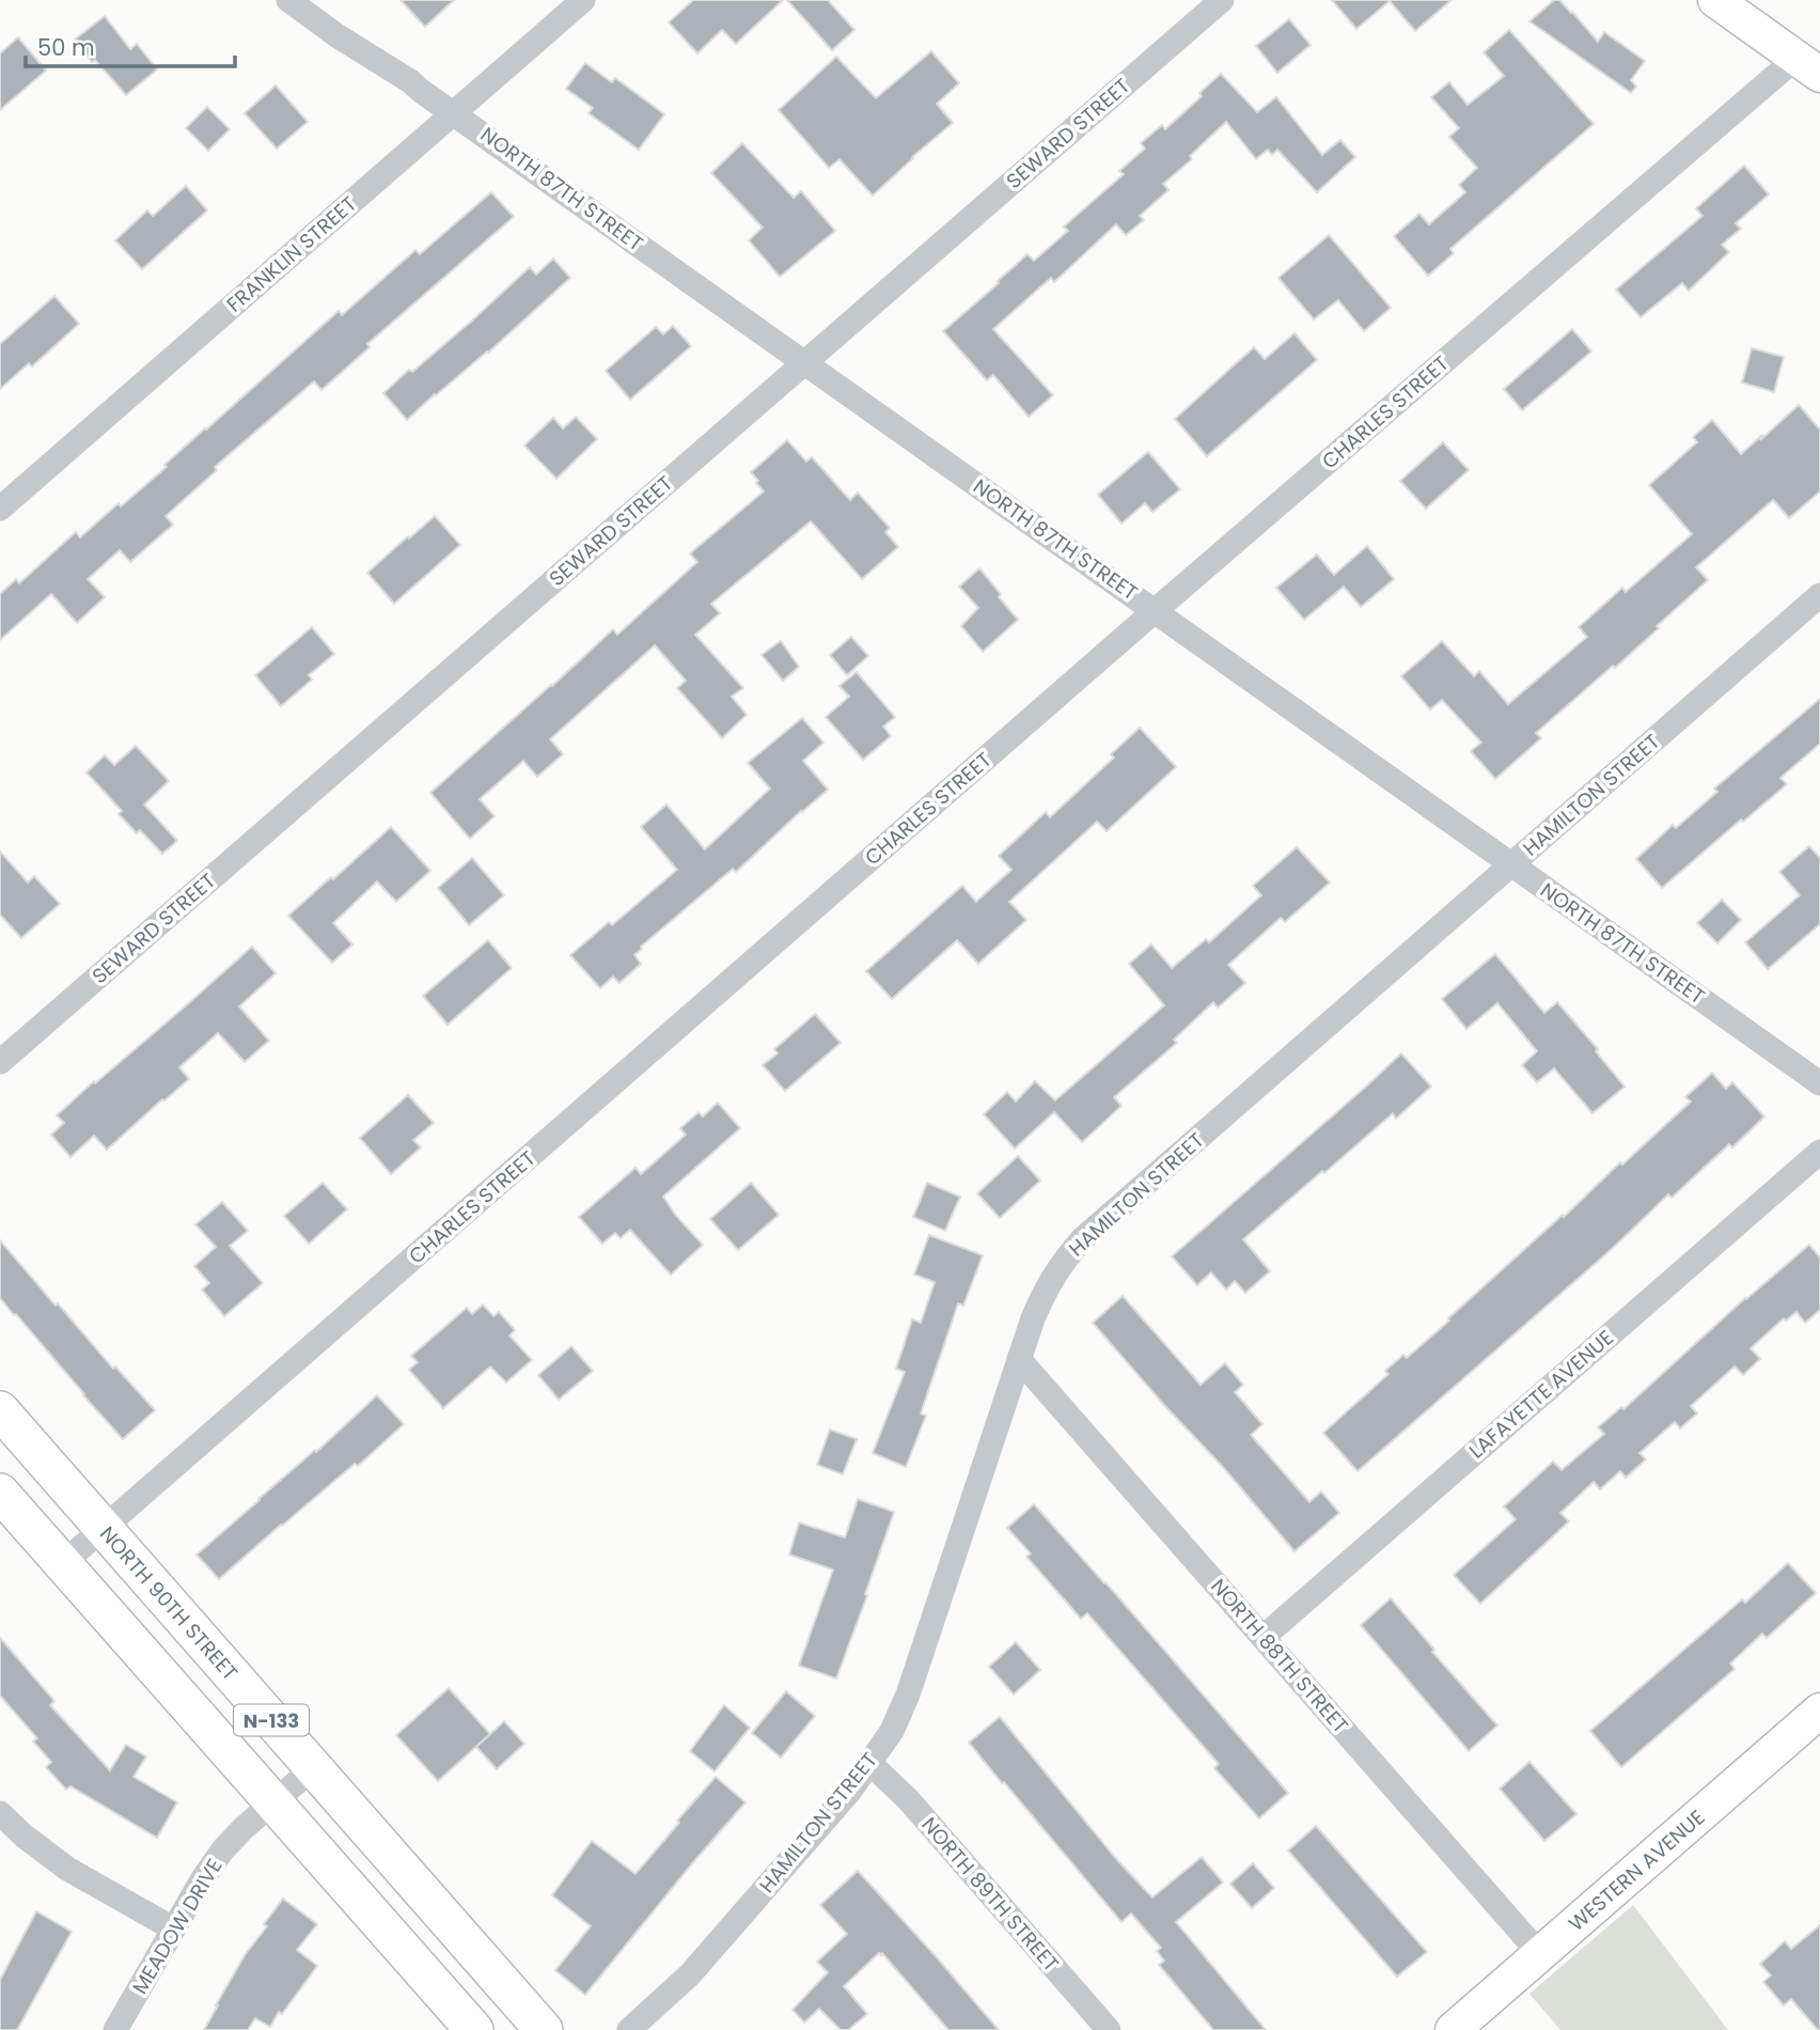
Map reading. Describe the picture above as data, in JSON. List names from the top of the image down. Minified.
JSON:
{"streets":{"main road":["NORTH 90TH STREET","N-133"],"street":["SEWARD STREET","NORTH 87TH STREET","FRANKLIN STREET","CHARLES STREET","HAMILTON STREET","LAFAYETTE AVENUE","NORTH 88TH STREET","WESTERN AVENUE","NORTH 89TH STREET","MEADOW DRIVE"]},"crossings":[["SEWARD STREET","NORTH 87TH STREET"],["NORTH 87TH STREET","FRANKLIN STREET"],["NORTH 87TH STREET","CHARLES STREET"],["NORTH 87TH STREET","HAMILTON STREET"],["CHARLES STREET","NORTH 90TH STREET"],["CHARLES STREET","N-133"],["HAMILTON STREET","NORTH 88TH STREET"],["HAMILTON STREET","NORTH 89TH STREET"],["LAFAYETTE AVENUE","NORTH 88TH STREET"],["NORTH 90TH STREET","MEADOW DRIVE"],["NORTH 88TH STREET","WESTERN AVENUE"],["N-133","MEADOW DRIVE"]],"scale_bar":"50 m"}
